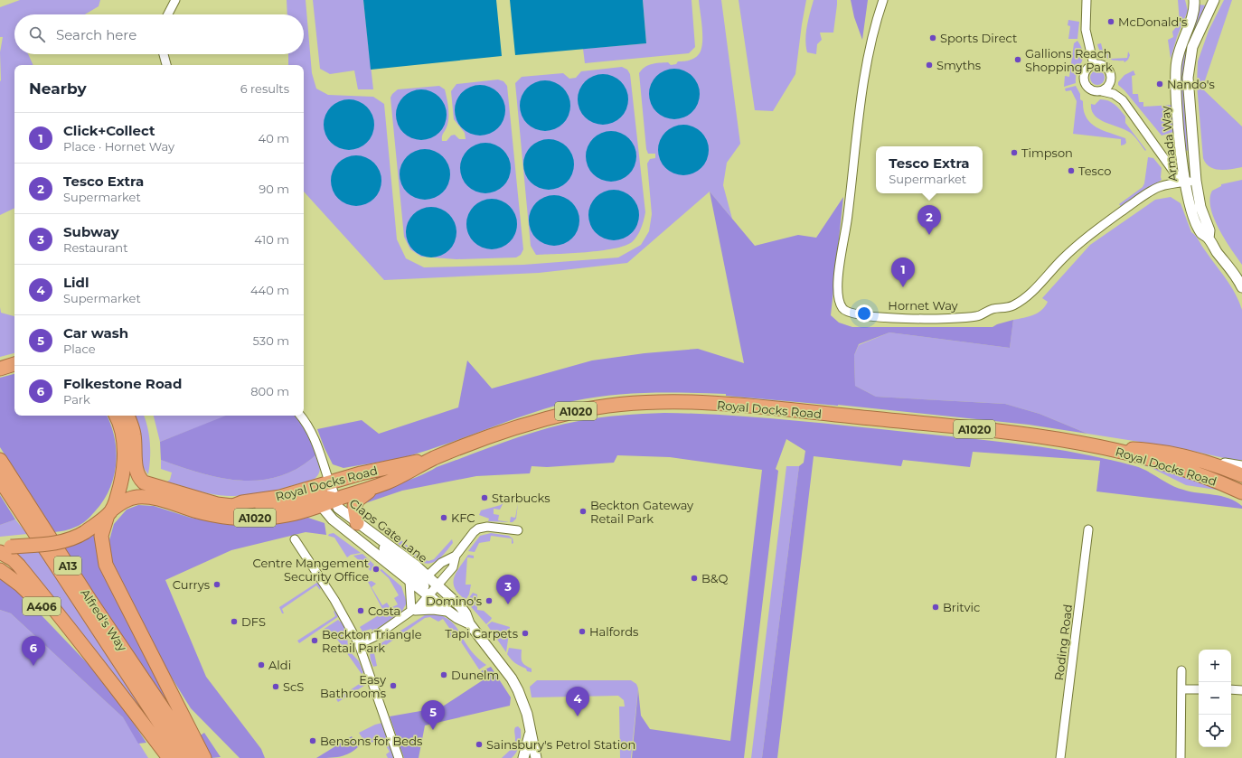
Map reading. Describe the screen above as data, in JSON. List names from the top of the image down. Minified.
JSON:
{"streets":{"highway":["Royal Docks Road","A1020","A13","A406","Alfred's Way"],"street":["Armada Way","Hornet Way","Claps Gate Lane","Roding Road"]},"crossings":[["Armada Way","Hornet Way"],["Royal Docks Road","A1020"],["Royal Docks Road","Claps Gate Lane"],["A1020","Claps Gate Lane"],["A13","Alfred's Way"]],"places":["McDonald's","Sports Direct","Gallions Reach Shopping Park","Smyths","Nando's","Timpson","Tesco","Starbucks","Beckton Gateway Retail Park","KFC","Centre Mangement Security Office","B&Q","Currys","Domino's","Britvic","Costa","DFS","Halfords","Tapi Carpets","Beckton Triangle Retail Park","Aldi","Dunelm","Easy Bathrooms","ScS","Bensons for Beds","Sainsbury's Petrol Station"],"page":{"search":"Search here","heading":["Nearby","6 results"],"list":[{"mark":"1","name":"Click+Collect","note":"Place · Hornet Way","value":"40 m"},{"mark":"2","name":"Tesco Extra","note":"Supermarket","value":"90 m"},{"mark":"3","name":"Subway","note":"Restaurant","value":"410 m"},{"mark":"4","name":"Lidl","note":"Supermarket","value":"440 m"},{"mark":"5","name":"Car wash","note":"Place","value":"530 m"},{"mark":"6","name":"Folkestone Road","note":"Park","value":"800 m"}],"popup":["Tesco Extra","Supermarket"],"pins":["2","1","3","6","4","5"],"map_buttons":["+","−"]}}
